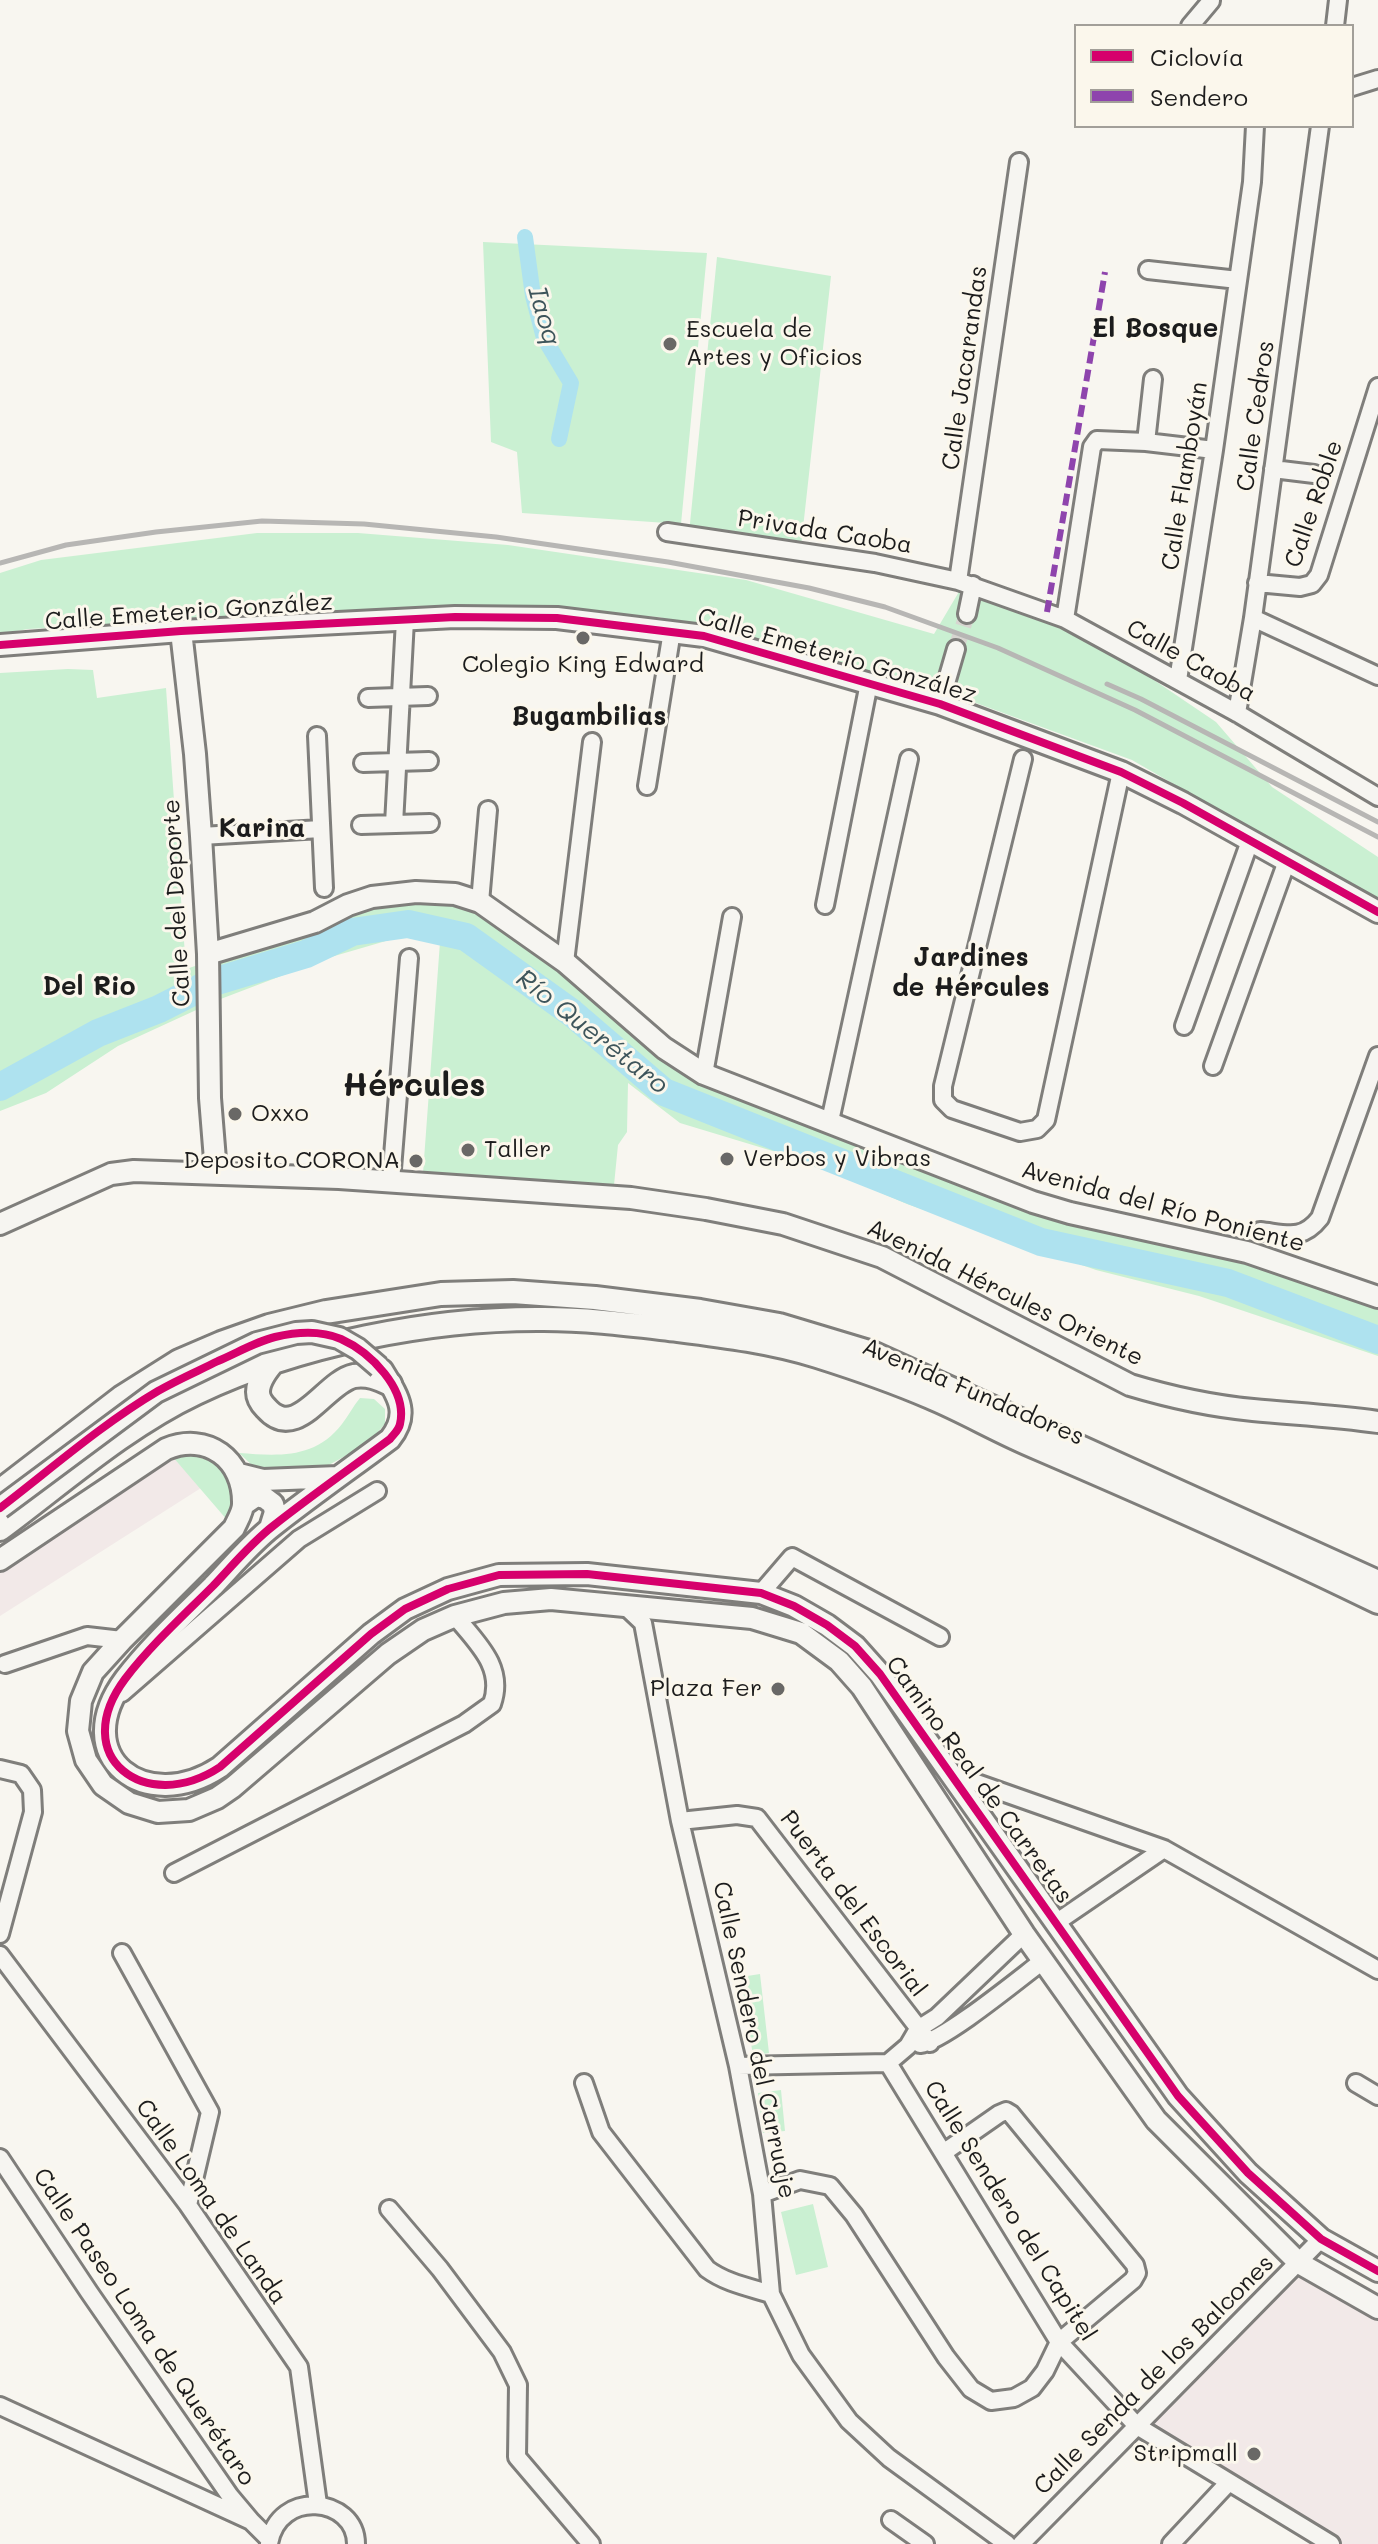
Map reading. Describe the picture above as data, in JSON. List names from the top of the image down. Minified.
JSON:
{"streets":{"main road":["Avenida Fundadores"],"street":["Calle Jacarandas","Calle Cedros","Calle Flamboyán","Calle Roble","Privada Caoba","Calle Emeterio González","Calle Caoba","Calle del Deporte","Avenida del Río Poniente","Avenida Hércules Oriente","Camino Real de Carretas","Puerta del Escorial","Calle Sendero del Carruaje","Calle Loma de Landa","Calle Sendero del Capitel","Calle Paseo Loma de Querétaro","Calle Senda de los Balcones"]},"crossings":[["Calle Jacarandas","Privada Caoba"],["Calle Jacarandas","Calle Caoba"],["Calle Cedros","Calle Roble"],["Calle Cedros","Calle Caoba"],["Calle Flamboyán","Calle Caoba"],["Privada Caoba","Calle Caoba"],["Calle Emeterio González","Calle del Deporte"],["Calle del Deporte","Avenida del Río Poniente"],["Calle del Deporte","Avenida Hércules Oriente"],["Camino Real de Carretas","Calle Sendero del Carruaje"],["Camino Real de Carretas","Calle Senda de los Balcones"],["Puerta del Escorial","Calle Sendero del Carruaje"],["Calle Sendero del Capitel","Calle Senda de los Balcones"]],"districts":["El Bosque","Bugambilias","Karina","Jardines de Hércules","Del Rio","Hércules"],"water":["Iaoq","Río Querétaro"],"places":["Escuela de Artes y Oficios","Colegio King Edward","Oxxo","Taller","Verbos y Vibras","Deposito CORONA","Plaza Fer","Stripmall"],"legend":["Ciclovía","Sendero"]}
